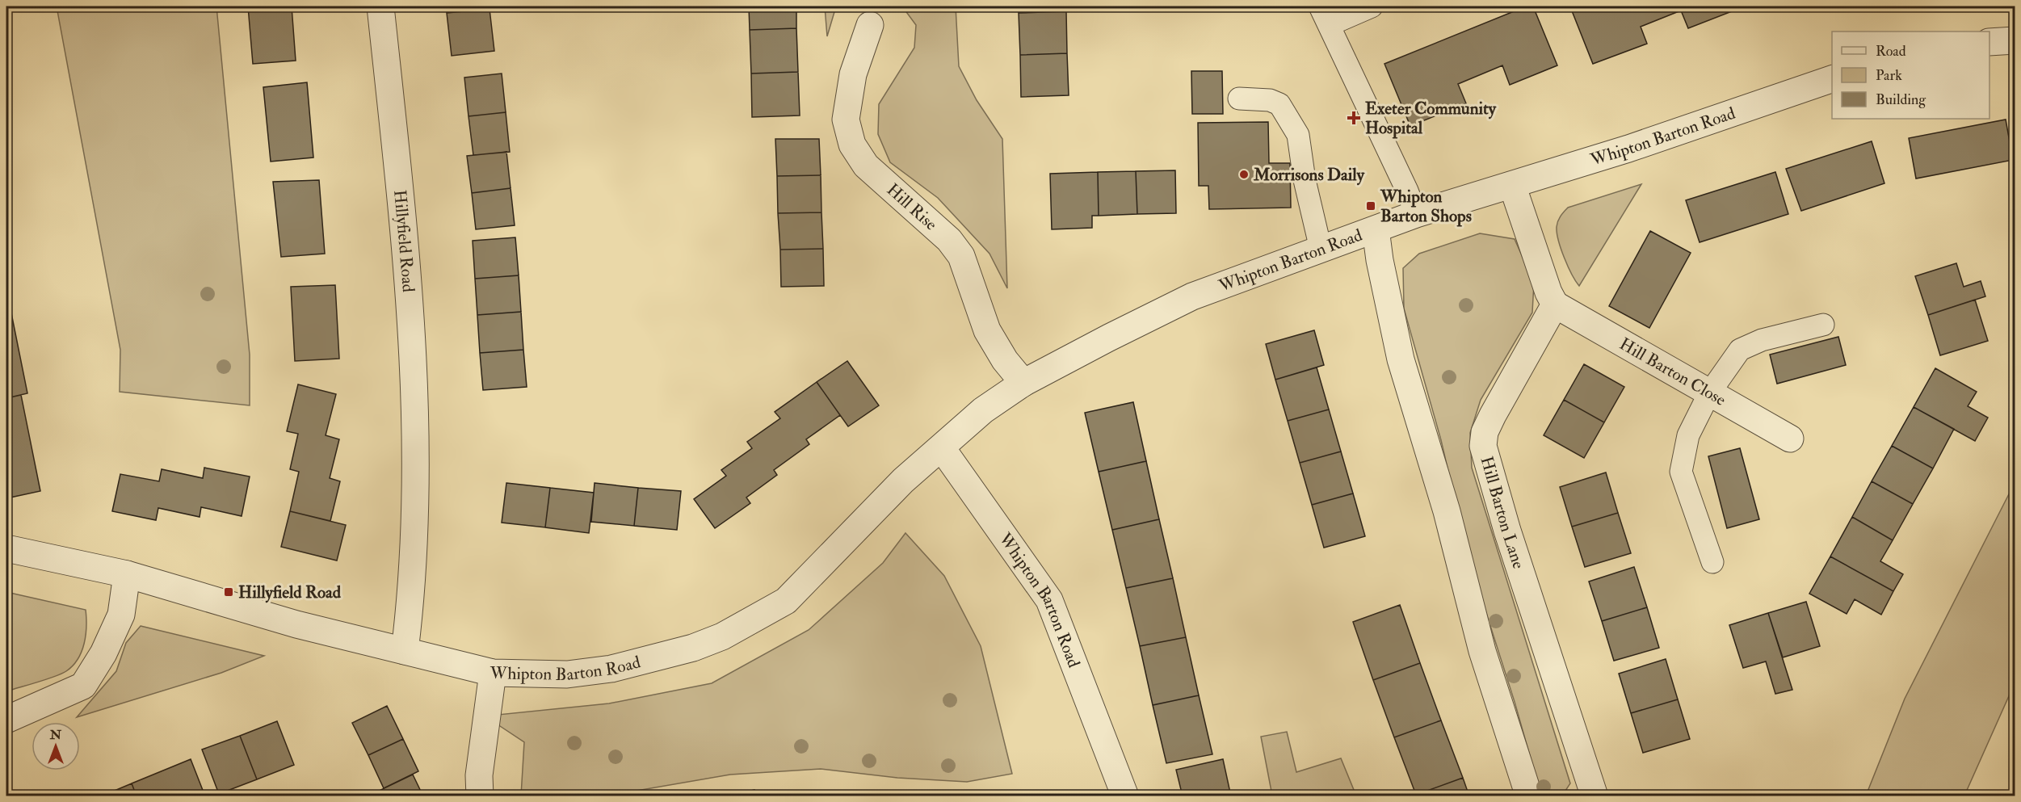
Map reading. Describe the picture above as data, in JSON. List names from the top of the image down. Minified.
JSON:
{"streets":{"street":["Whipton Barton Road","Hill Rise","Hillyfield Road","Hill Barton Close","Hill Barton Lane"]},"crossings":[["Whipton Barton Road","Hill Rise"],["Whipton Barton Road","Hillyfield Road"],["Hill Barton Close","Hill Barton Lane"]],"places":{"health":["Exeter Community Hospital"],"other":["Morrisons Daily"],"transit":["Whipton Barton Shops","Hillyfield Road"]},"legend":["Road","Park","Building"],"north":"top"}
